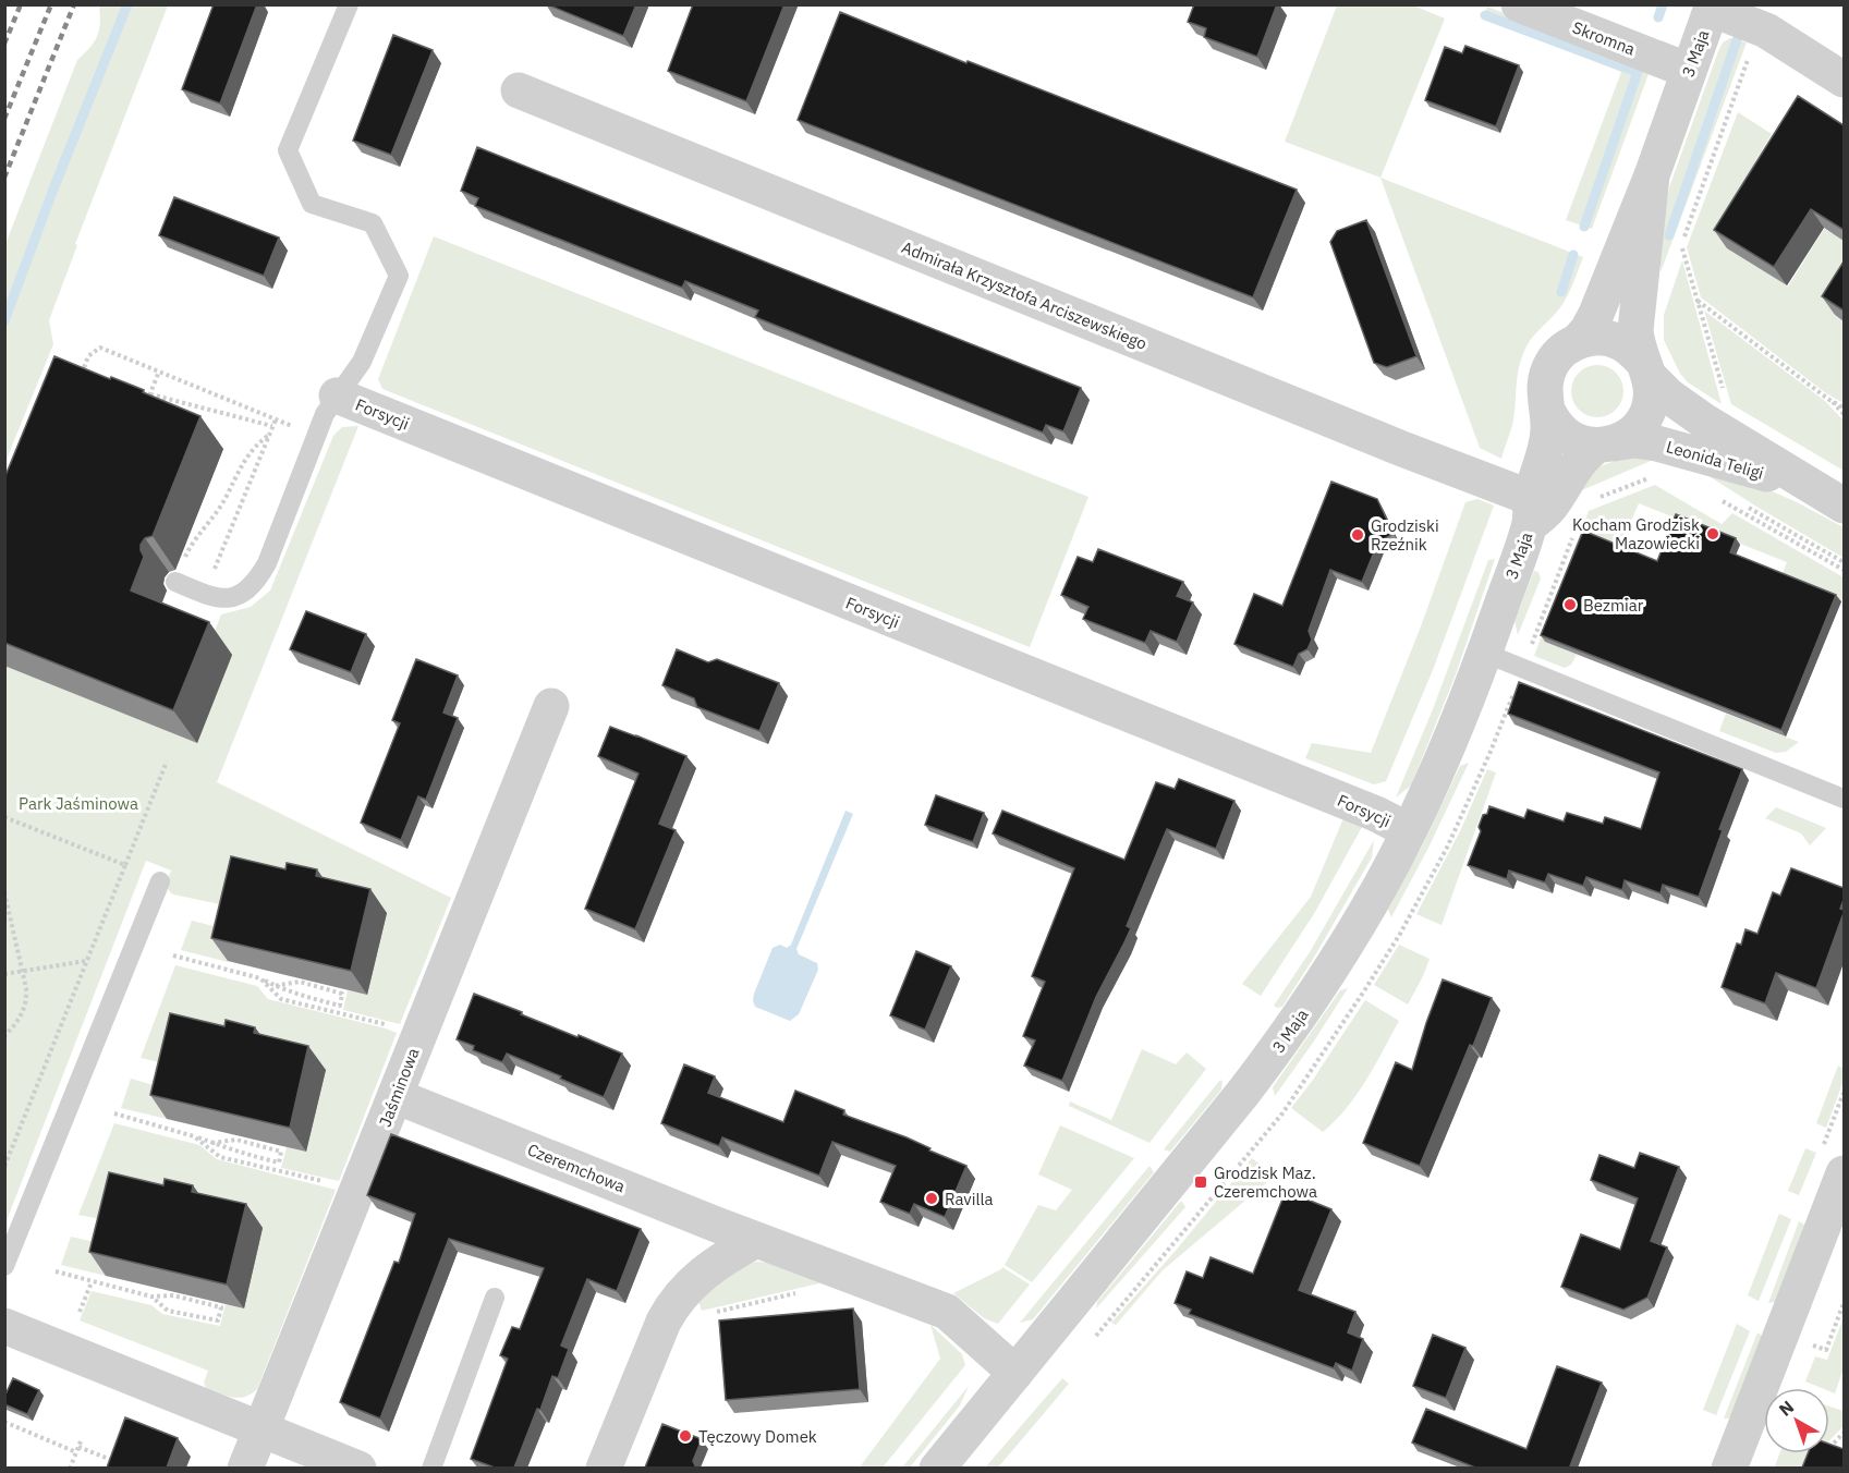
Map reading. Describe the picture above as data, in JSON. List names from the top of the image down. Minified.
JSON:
{"streets":{"street":["Skromna","3 Maja","Admirała Krzysztofa Arciszewskiego","Forsycji","Leonida Teligi","Jaśminowa","Czeremchowa"]},"crossings":[["Skromna","3 Maja"],["3 Maja","Admirała Krzysztofa Arciszewskiego"],["3 Maja","Forsycji"],["3 Maja","Leonida Teligi"],["3 Maja","Czeremchowa"],["Jaśminowa","Czeremchowa"]],"parks":["Park Jaśminowa"],"places":{"other":["Kocham Grodzisk Mazowiecki","Grodziski Rzeźnik","Bezmiar","Ravilla","Tęczowy Domek"],"transit":["Grodzisk Maz. Czeremchowa"]},"north":"top left"}
